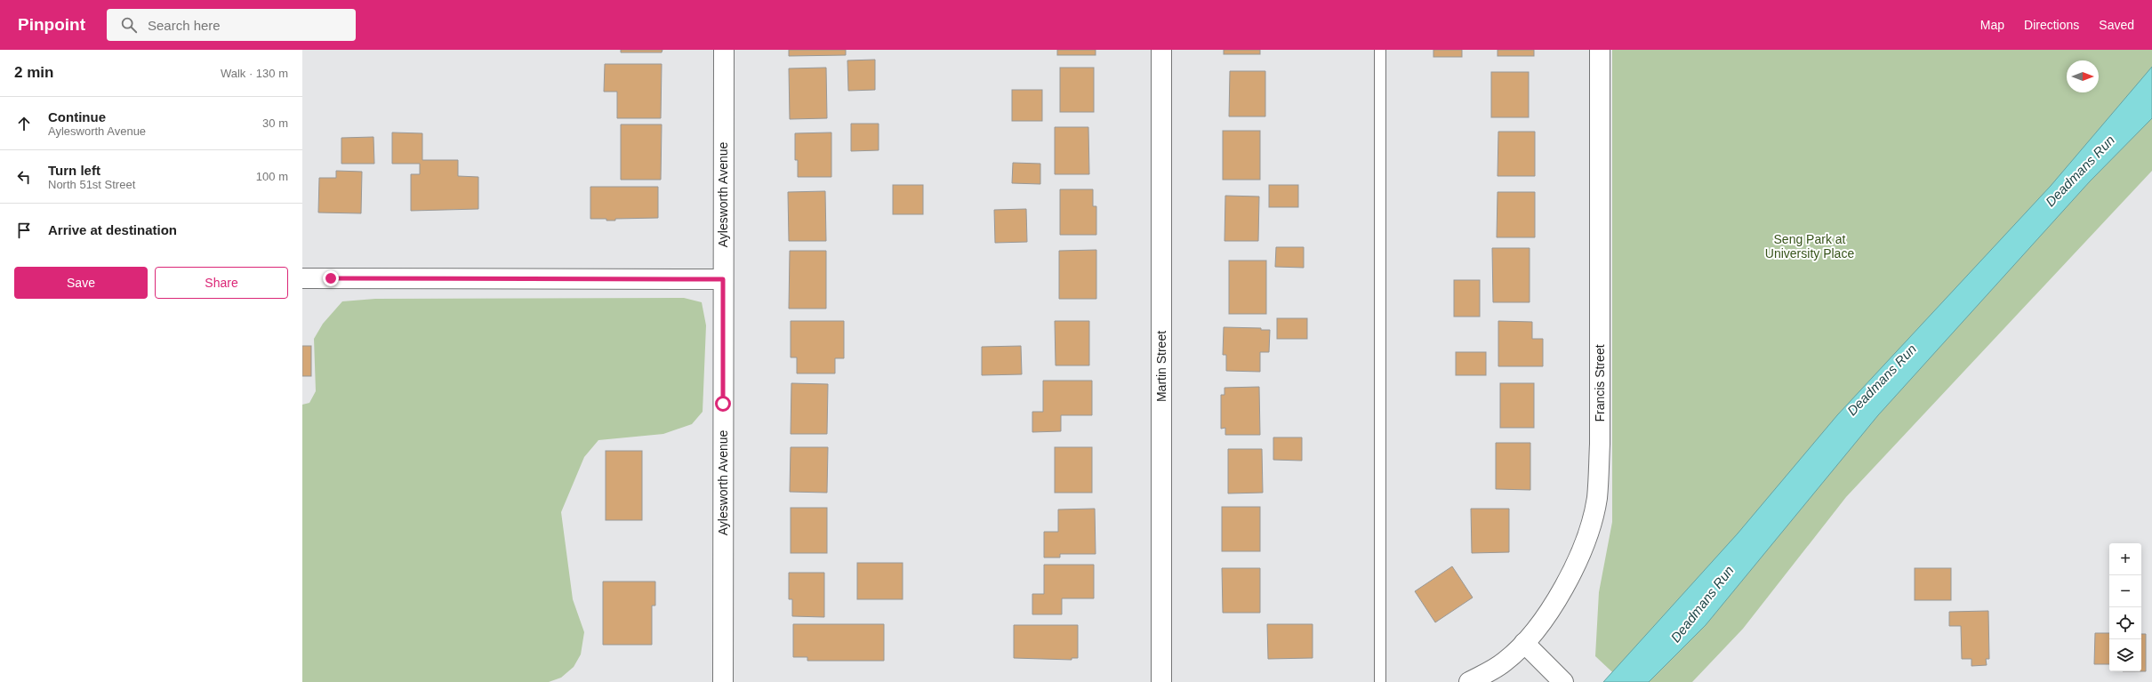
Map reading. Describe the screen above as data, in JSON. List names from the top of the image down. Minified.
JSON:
{"streets":{"street":["Aylesworth Avenue","Martin Street","Francis Street"]},"water":["Deadmans Run"],"parks":["Seng Park at University Place"],"north":"right","page":{"header":"Pinpoint","search":"Search here","nav":["Map","Directions","Saved"],"heading":["2 min","Walk · 130 m"],"list":[["Continue","Aylesworth Avenue","30 m"],["Turn left","North 51st Street","100 m"],"Arrive at destination"],"buttons":["Save","Share"],"map_buttons":["+","−"]}}
